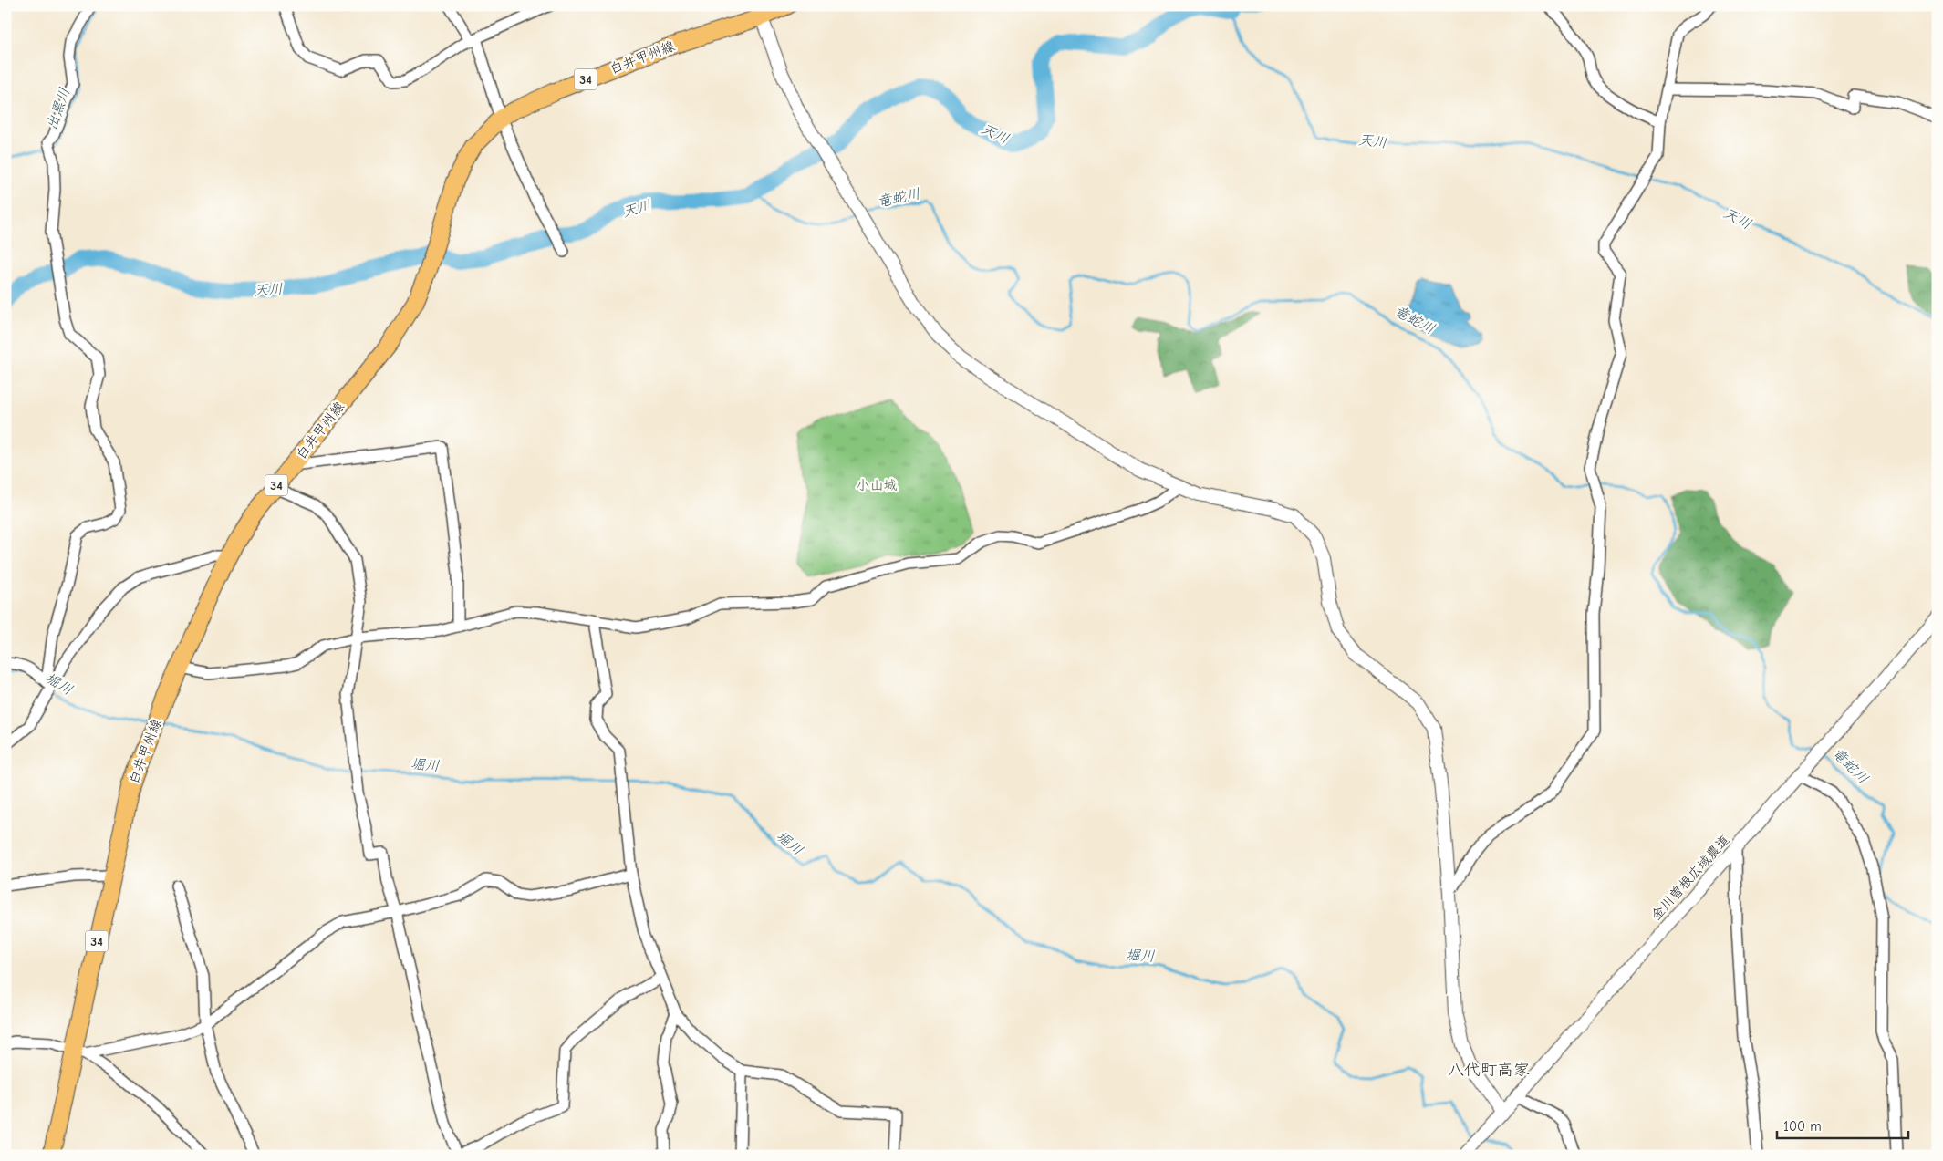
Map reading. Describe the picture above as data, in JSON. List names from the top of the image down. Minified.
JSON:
{"streets":{"main road":["白井甲州線","34"],"street":["金川曽根広域農道"]},"districts":["八代町高家"],"water":["出黒川","天川","竜蛇川","堀川"],"parks":["小山城"],"scale_bar":"100 m"}
